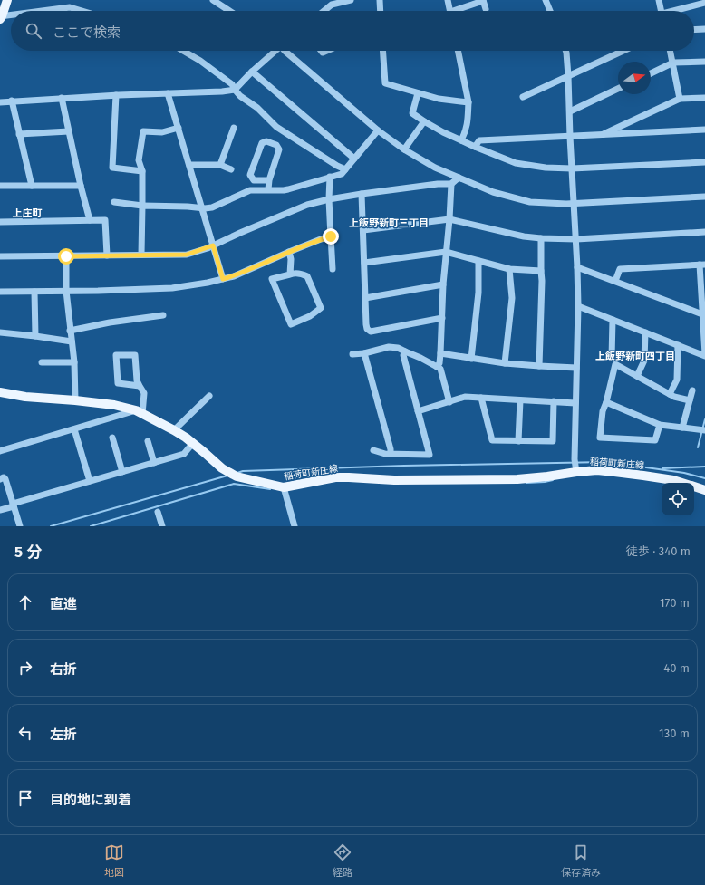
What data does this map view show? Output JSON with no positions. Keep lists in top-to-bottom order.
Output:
{
  "streets": {
    "main road": ["稲荷町新庄線"]
  },
  "districts": ["上庄町", "上飯野新町三丁目", "上飯野新町四丁目"],
  "north": "right",
  "page": {
    "search": "ここで検索",
    "heading": ["5 分", "徒歩 · 340 m"],
    "list": [
      ["直進", "170 m"],
      ["右折", "40 m"],
      ["左折", "130 m"],
      "目的地に到着"
    ],
    "nav": ["地図", "経路", "保存済み"]
  }
}
